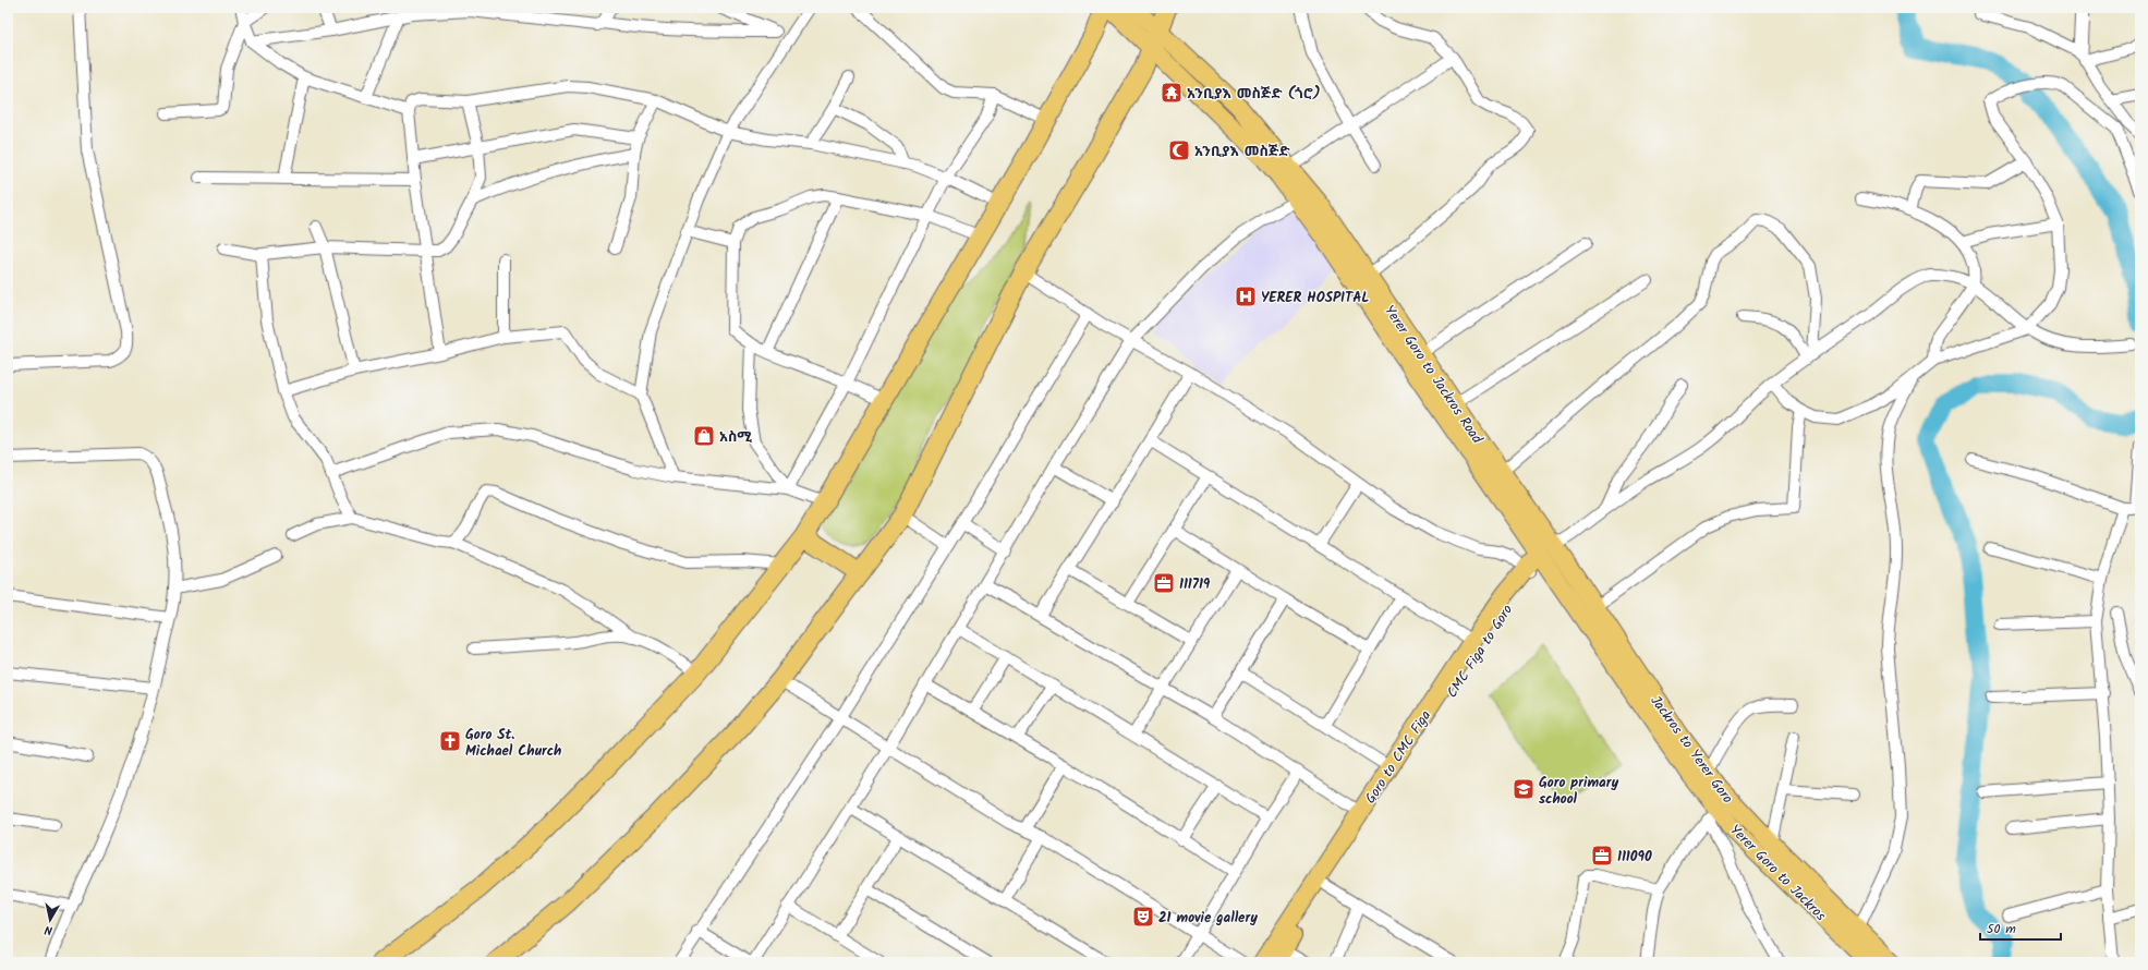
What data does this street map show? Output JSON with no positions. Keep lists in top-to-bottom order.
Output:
{
  "streets": {
    "main road": [
      "Yerer Goro to Jackros Road",
      "CMC Figa to Goro",
      "Jackros to Yerer Goro",
      "Goro to CMC Figa",
      "Yerer Goro to Jackros"
    ]
  },
  "crossings": [
    ["Yerer Goro to Jackros Road", "CMC Figa to Goro"],
    ["Yerer Goro to Jackros Road", "Jackros to Yerer Goro"],
    ["Yerer Goro to Jackros Road", "Yerer Goro to Jackros"],
    ["CMC Figa to Goro", "Jackros to Yerer Goro"],
    ["CMC Figa to Goro", "Goro to CMC Figa"],
    ["CMC Figa to Goro", "Yerer Goro to Jackros"],
    ["Jackros to Yerer Goro", "Yerer Goro to Jackros"]
  ],
  "places": {
    "temple": ["አንቢያእ መስጅድ (ጎሮ)"],
    "mosque": ["አንቢያእ መስጅድ"],
    "hospital": ["YERER HOSPITAL"],
    "shop": ["አስሚ"],
    "office": ["111719", "111090"],
    "church": ["Goro St. Michael Church"],
    "school or university": ["Goro primary school"],
    "theatre": ["21 movie gallery"]
  },
  "scale_bar": "50 m",
  "north": "bottom"
}
